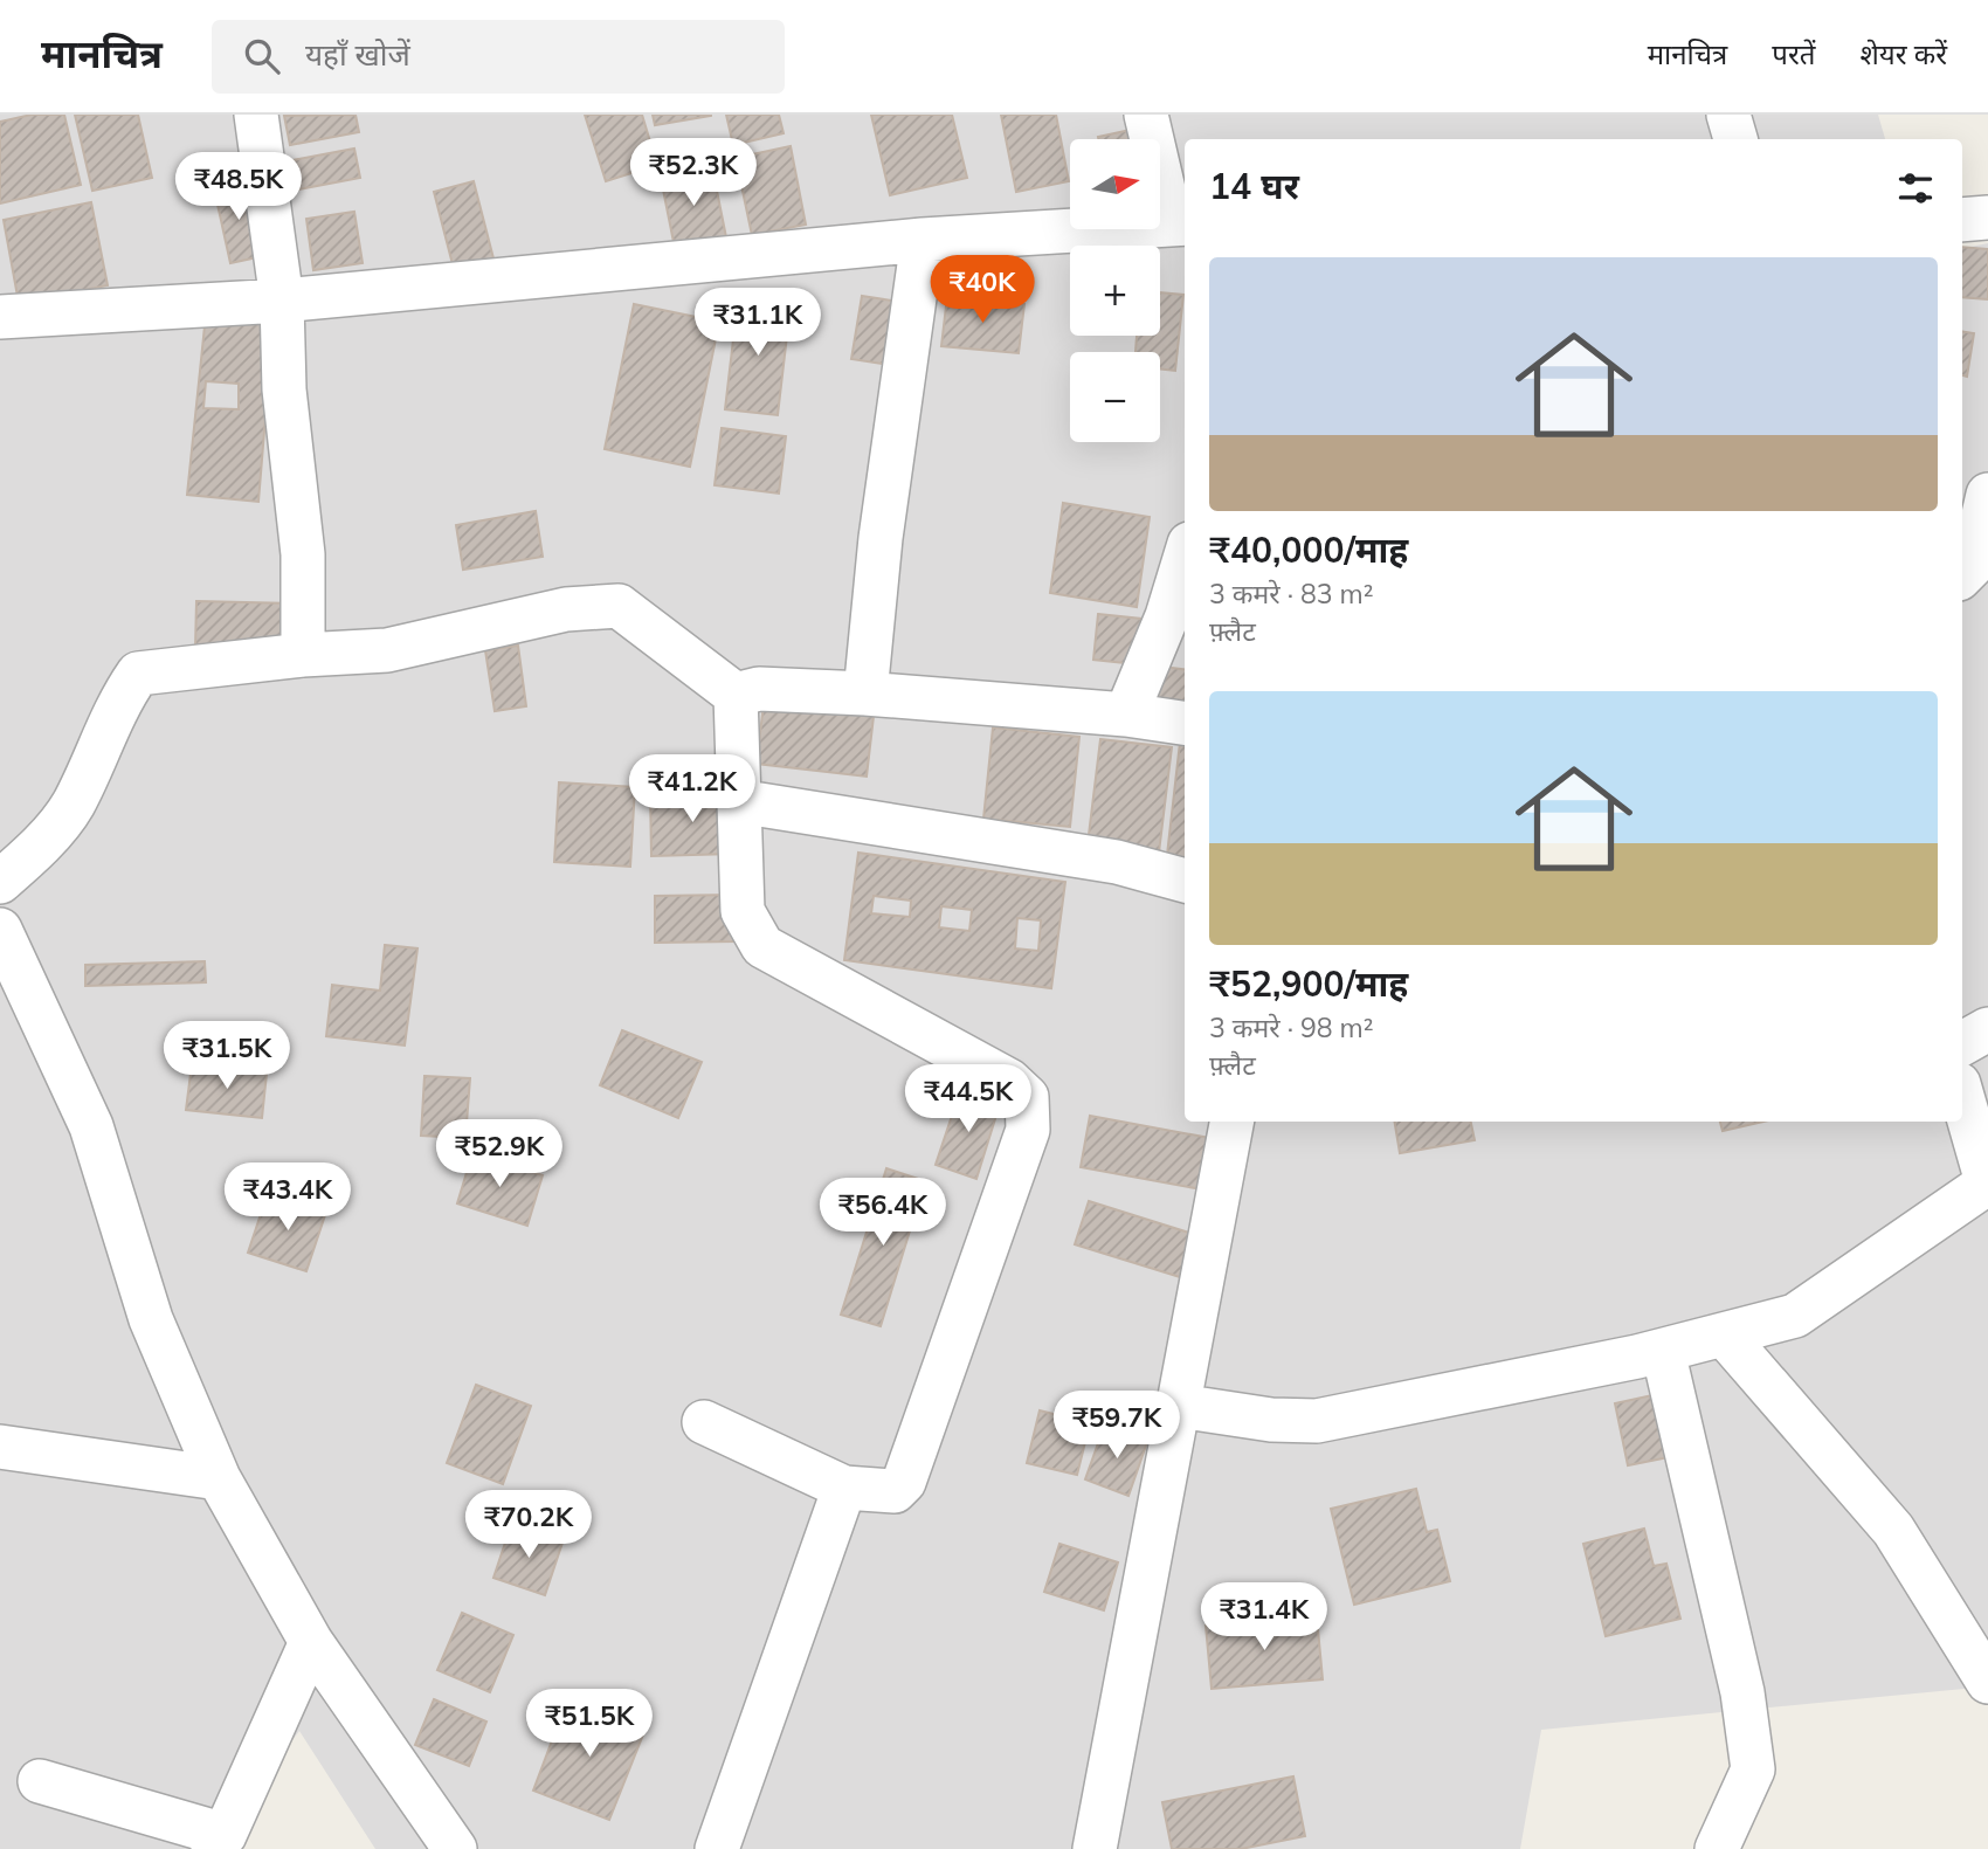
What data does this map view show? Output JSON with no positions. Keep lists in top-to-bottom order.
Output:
{
  "north": "right",
  "page": {
    "header": "मानचित्र",
    "search": "यहाँ खोजें",
    "nav": ["मानचित्र", "परतें", "शेयर करें"],
    "price": [
      "₹52.3K",
      "₹48.5K",
      "₹40K",
      "₹31.1K",
      "₹41.2K",
      "₹31.5K",
      "₹44.5K",
      "₹52.9K",
      "₹43.4K",
      "₹56.4K",
      "₹59.7K",
      "₹70.2K",
      "₹31.4K",
      "₹51.5K"
    ],
    "map_buttons": ["+", "−"],
    "heading": "14 घर",
    "list": [
      {
        "name": "₹40,000/माह",
        "note": "3 कमरे · 83 m² · फ़्लैट"
      },
      {
        "name": "₹52,900/माह",
        "note": "3 कमरे · 98 m² · फ़्लैट"
      }
    ]
  }
}
